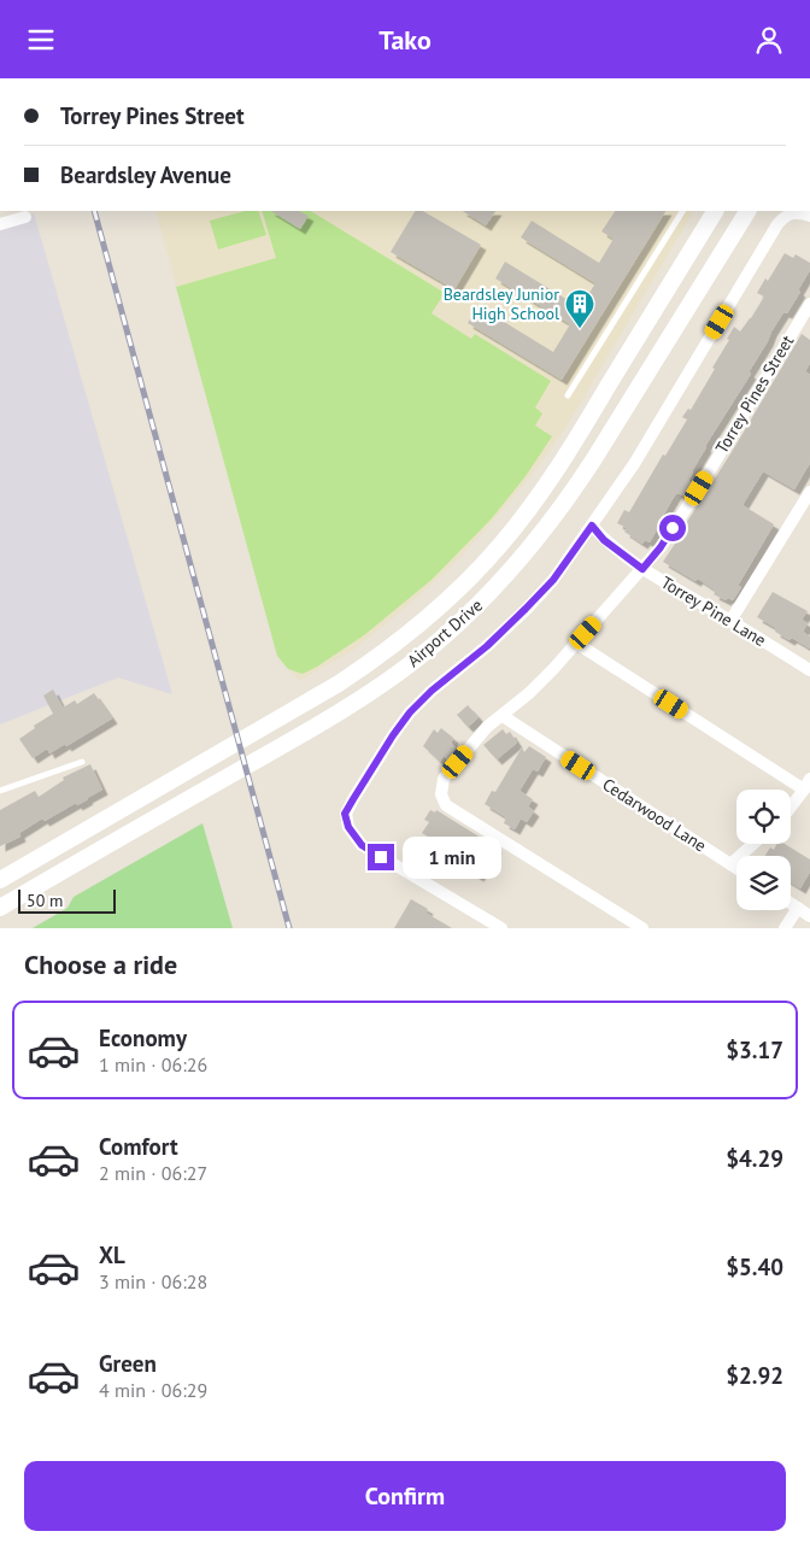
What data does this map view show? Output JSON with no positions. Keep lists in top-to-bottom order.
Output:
{
  "streets": {
    "main road": ["Airport Drive"],
    "street": ["Torrey Pines Street", "Torrey Pine Lane", "Cedarwood Lane"]
  },
  "crossings": [
    ["Torrey Pines Street", "Torrey Pine Lane"],
    ["Torrey Pines Street", "Cedarwood Lane"]
  ],
  "places": {
    "building": ["Beardsley Junior High School"]
  },
  "scale_bar": "50 m",
  "page": {
    "header": "Tako",
    "banner": ["Torrey Pines Street", "Beardsley Avenue"],
    "bubble": "1 min",
    "scale": "50 m",
    "heading": "Choose a ride",
    "list": [
      {
        "name": "Economy",
        "note": "1 min · 06:26",
        "value": "$3.17"
      },
      {
        "name": "Comfort",
        "note": "2 min · 06:27",
        "value": "$4.29"
      },
      {
        "name": "XL",
        "note": "3 min · 06:28",
        "value": "$5.40"
      },
      {
        "name": "Green",
        "note": "4 min · 06:29",
        "value": "$2.92"
      }
    ],
    "buttons": "Confirm"
  }
}
